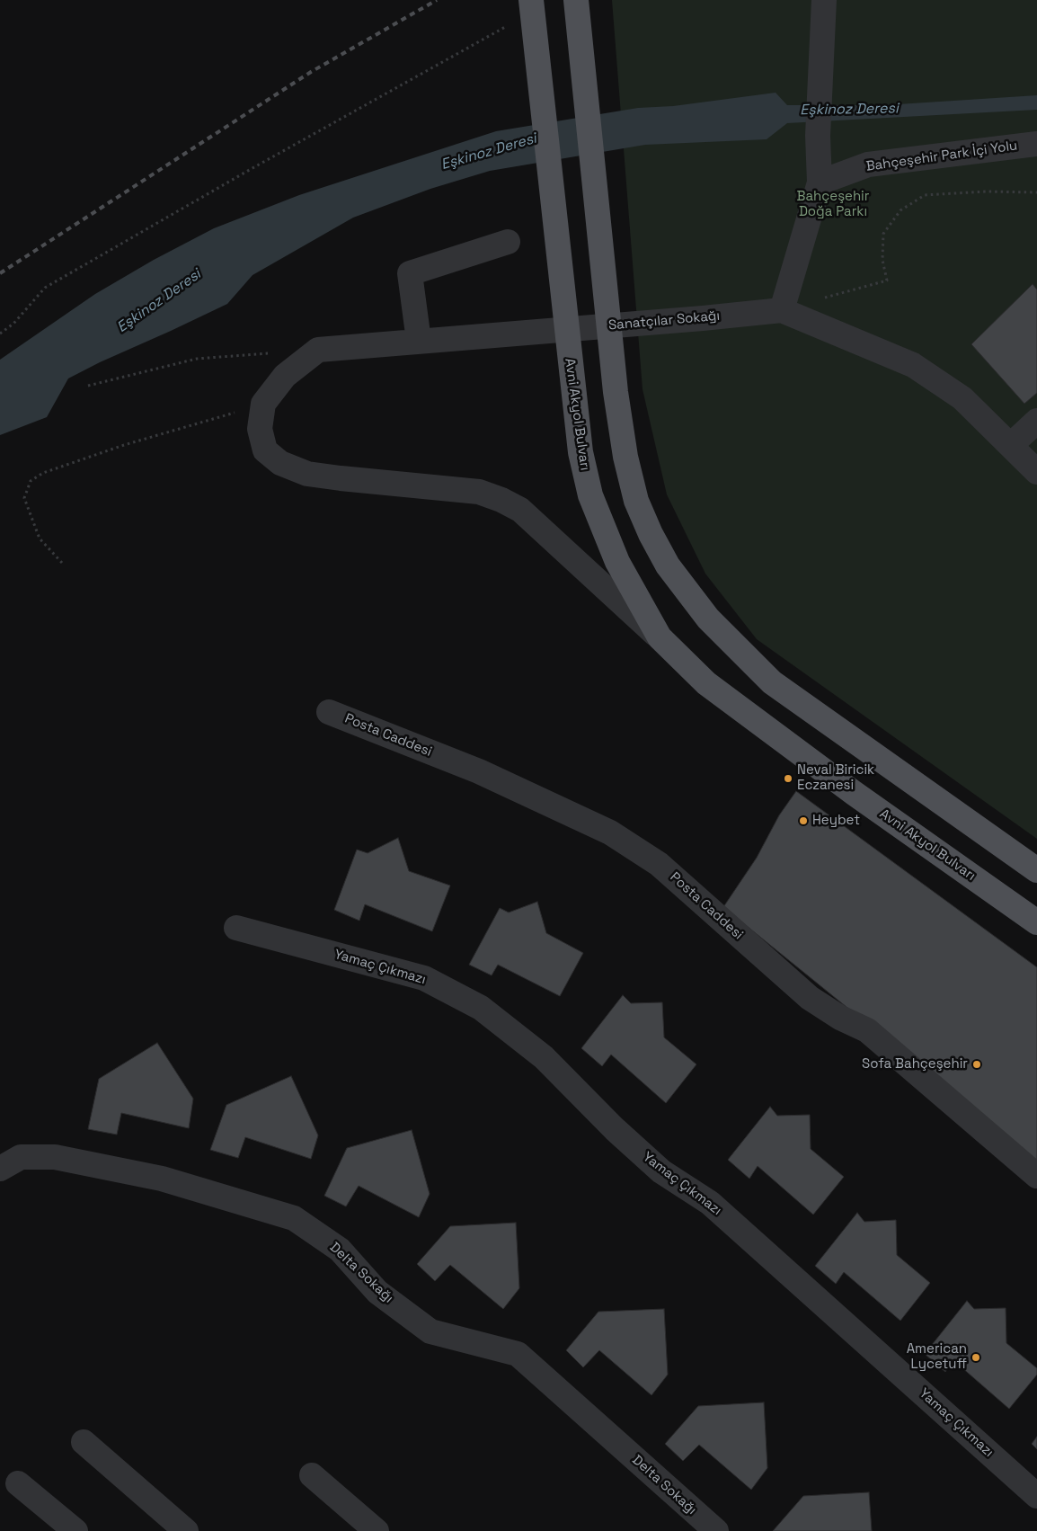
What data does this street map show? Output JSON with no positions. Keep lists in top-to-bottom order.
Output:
{
  "streets": {
    "main road": ["Avni Akyol Bulvarı"],
    "street": [
      "Bahçeşehir Park İçi Yolu",
      "Sanatçılar Sokağı",
      "Posta Caddesi",
      "Yamaç Çıkmazı",
      "Delta Sokağı"
    ]
  },
  "water": ["Eşkinoz Deresi"],
  "parks": ["Bahçeşehir Doğa Parkı"],
  "places": [
    "Neval Biricik Eczanesi",
    "Heybet",
    "Sofa Bahçeşehir",
    "American Lycetuff"
  ]
}
